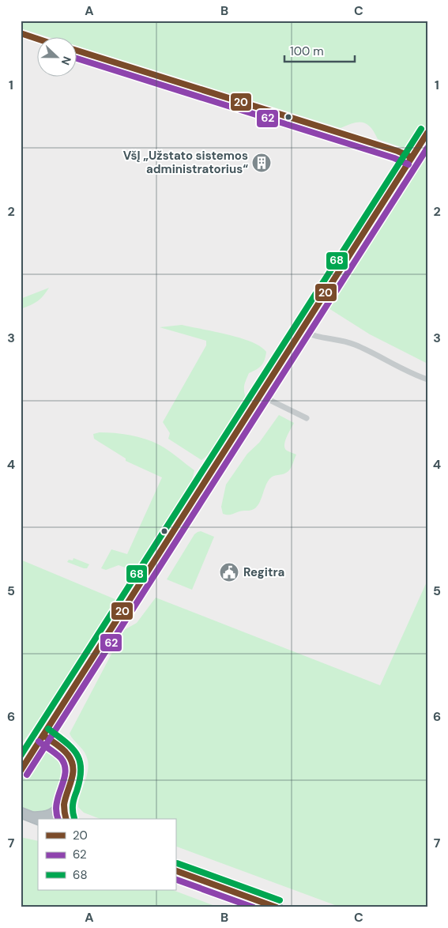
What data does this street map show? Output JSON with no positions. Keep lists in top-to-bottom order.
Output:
{
  "places": {
    "building": ["VšĮ „Užstato sistemos administratorius“"],
    "public building": ["Regitra"]
  },
  "lines": ["transit line 20", "transit line 62", "transit line 68"],
  "legend": ["20", "62", "68"],
  "scale_bar": "100 m",
  "north": "right",
  "grid": {
    "columns": ["A", "B", "C"],
    "rows": [
      "1",
      "2",
      "3",
      "4",
      "5",
      "6",
      "7"
    ]
  }
}
